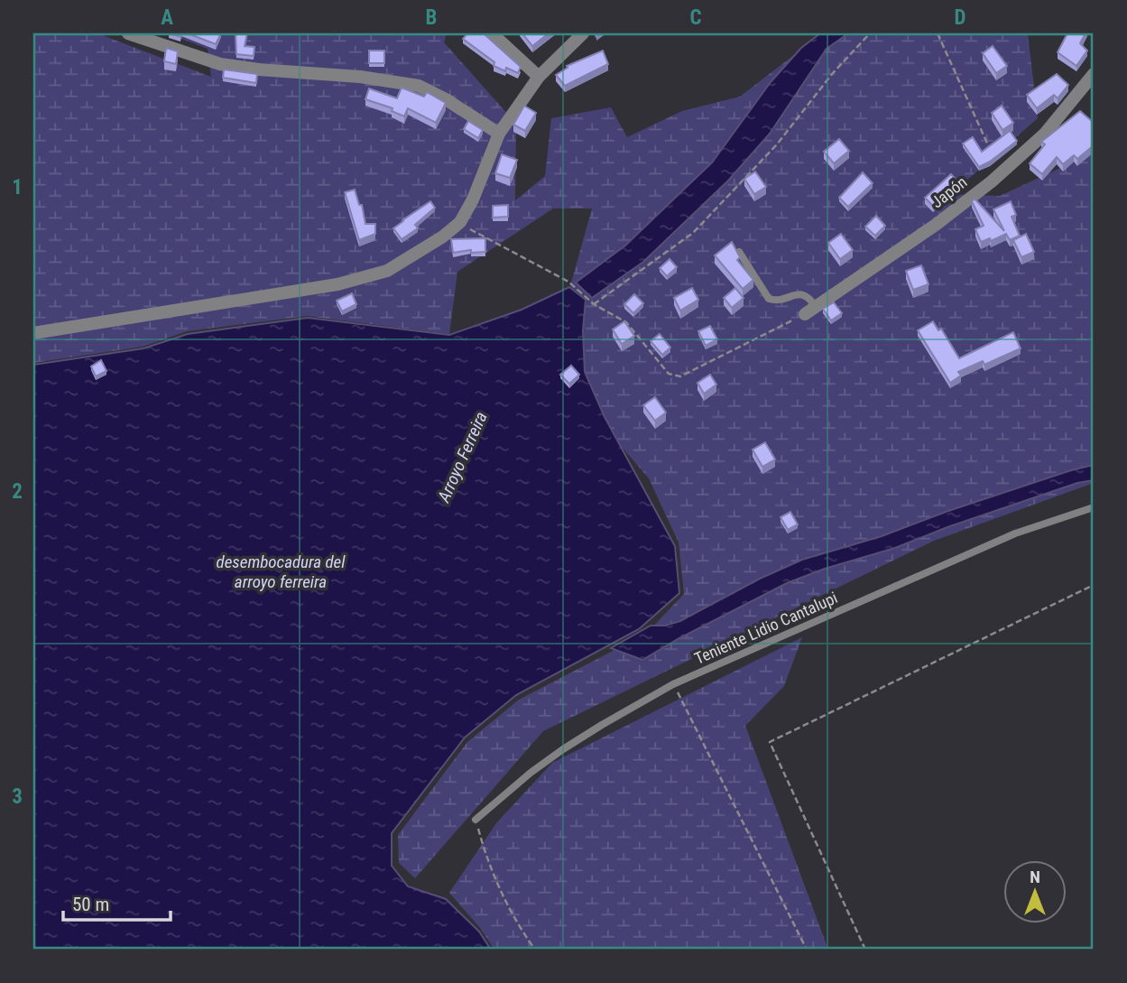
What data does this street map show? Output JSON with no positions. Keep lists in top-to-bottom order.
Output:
{
  "streets": {
    "street": ["Japón"],
    "lane": ["Teniente Lidio Cantalupi"]
  },
  "water": ["Arroyo Ferreira", "desembocadura del arroyo ferreira"],
  "scale_bar": "50 m",
  "north": "top",
  "grid": {
    "columns": [
      "A",
      "B",
      "C",
      "D"
    ],
    "rows": ["1", "2", "3"]
  }
}
